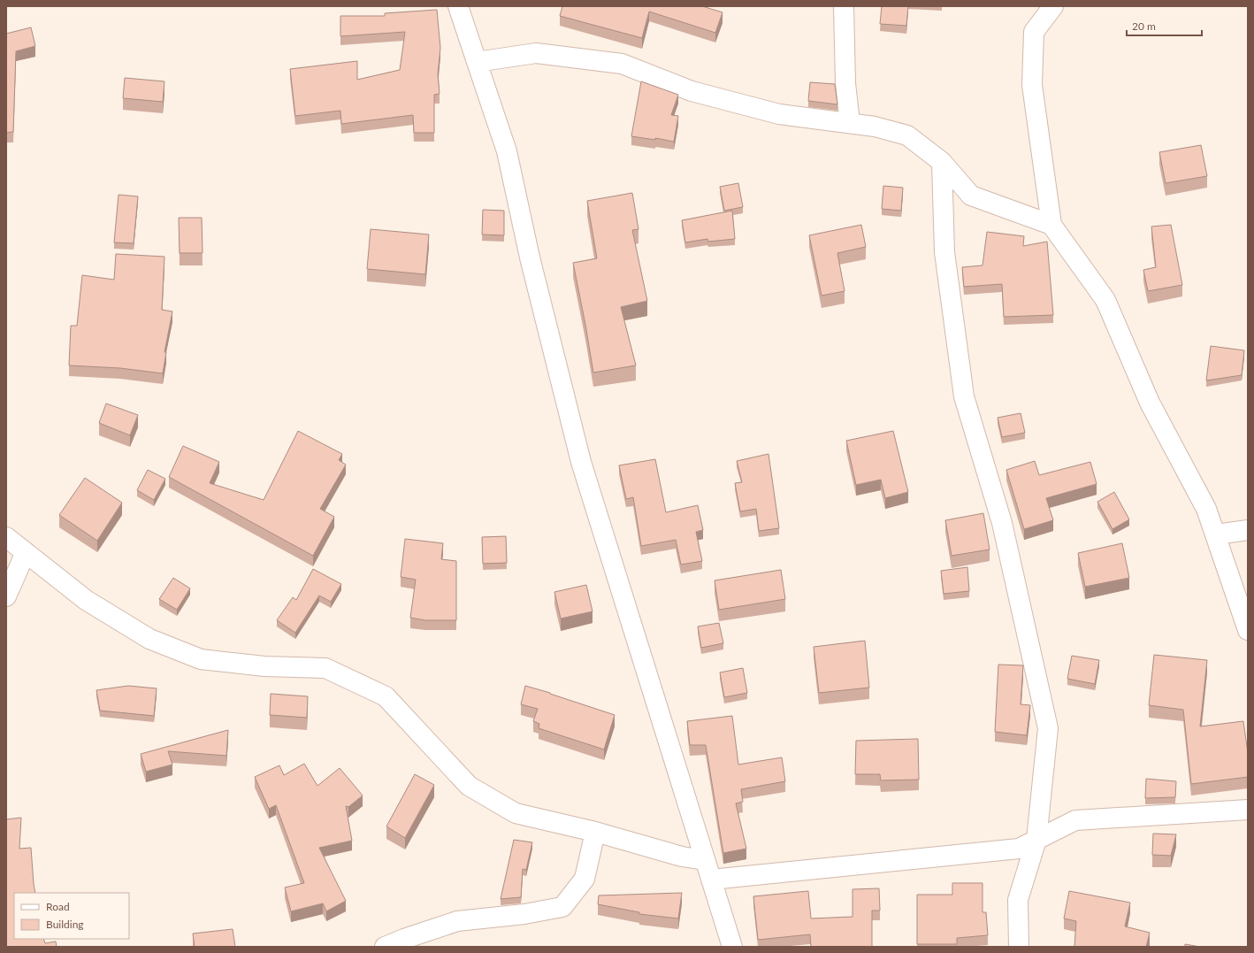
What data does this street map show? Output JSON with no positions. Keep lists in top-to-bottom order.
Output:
{
  "legend": ["Road", "Building"],
  "scale_bar": "20 m"
}
